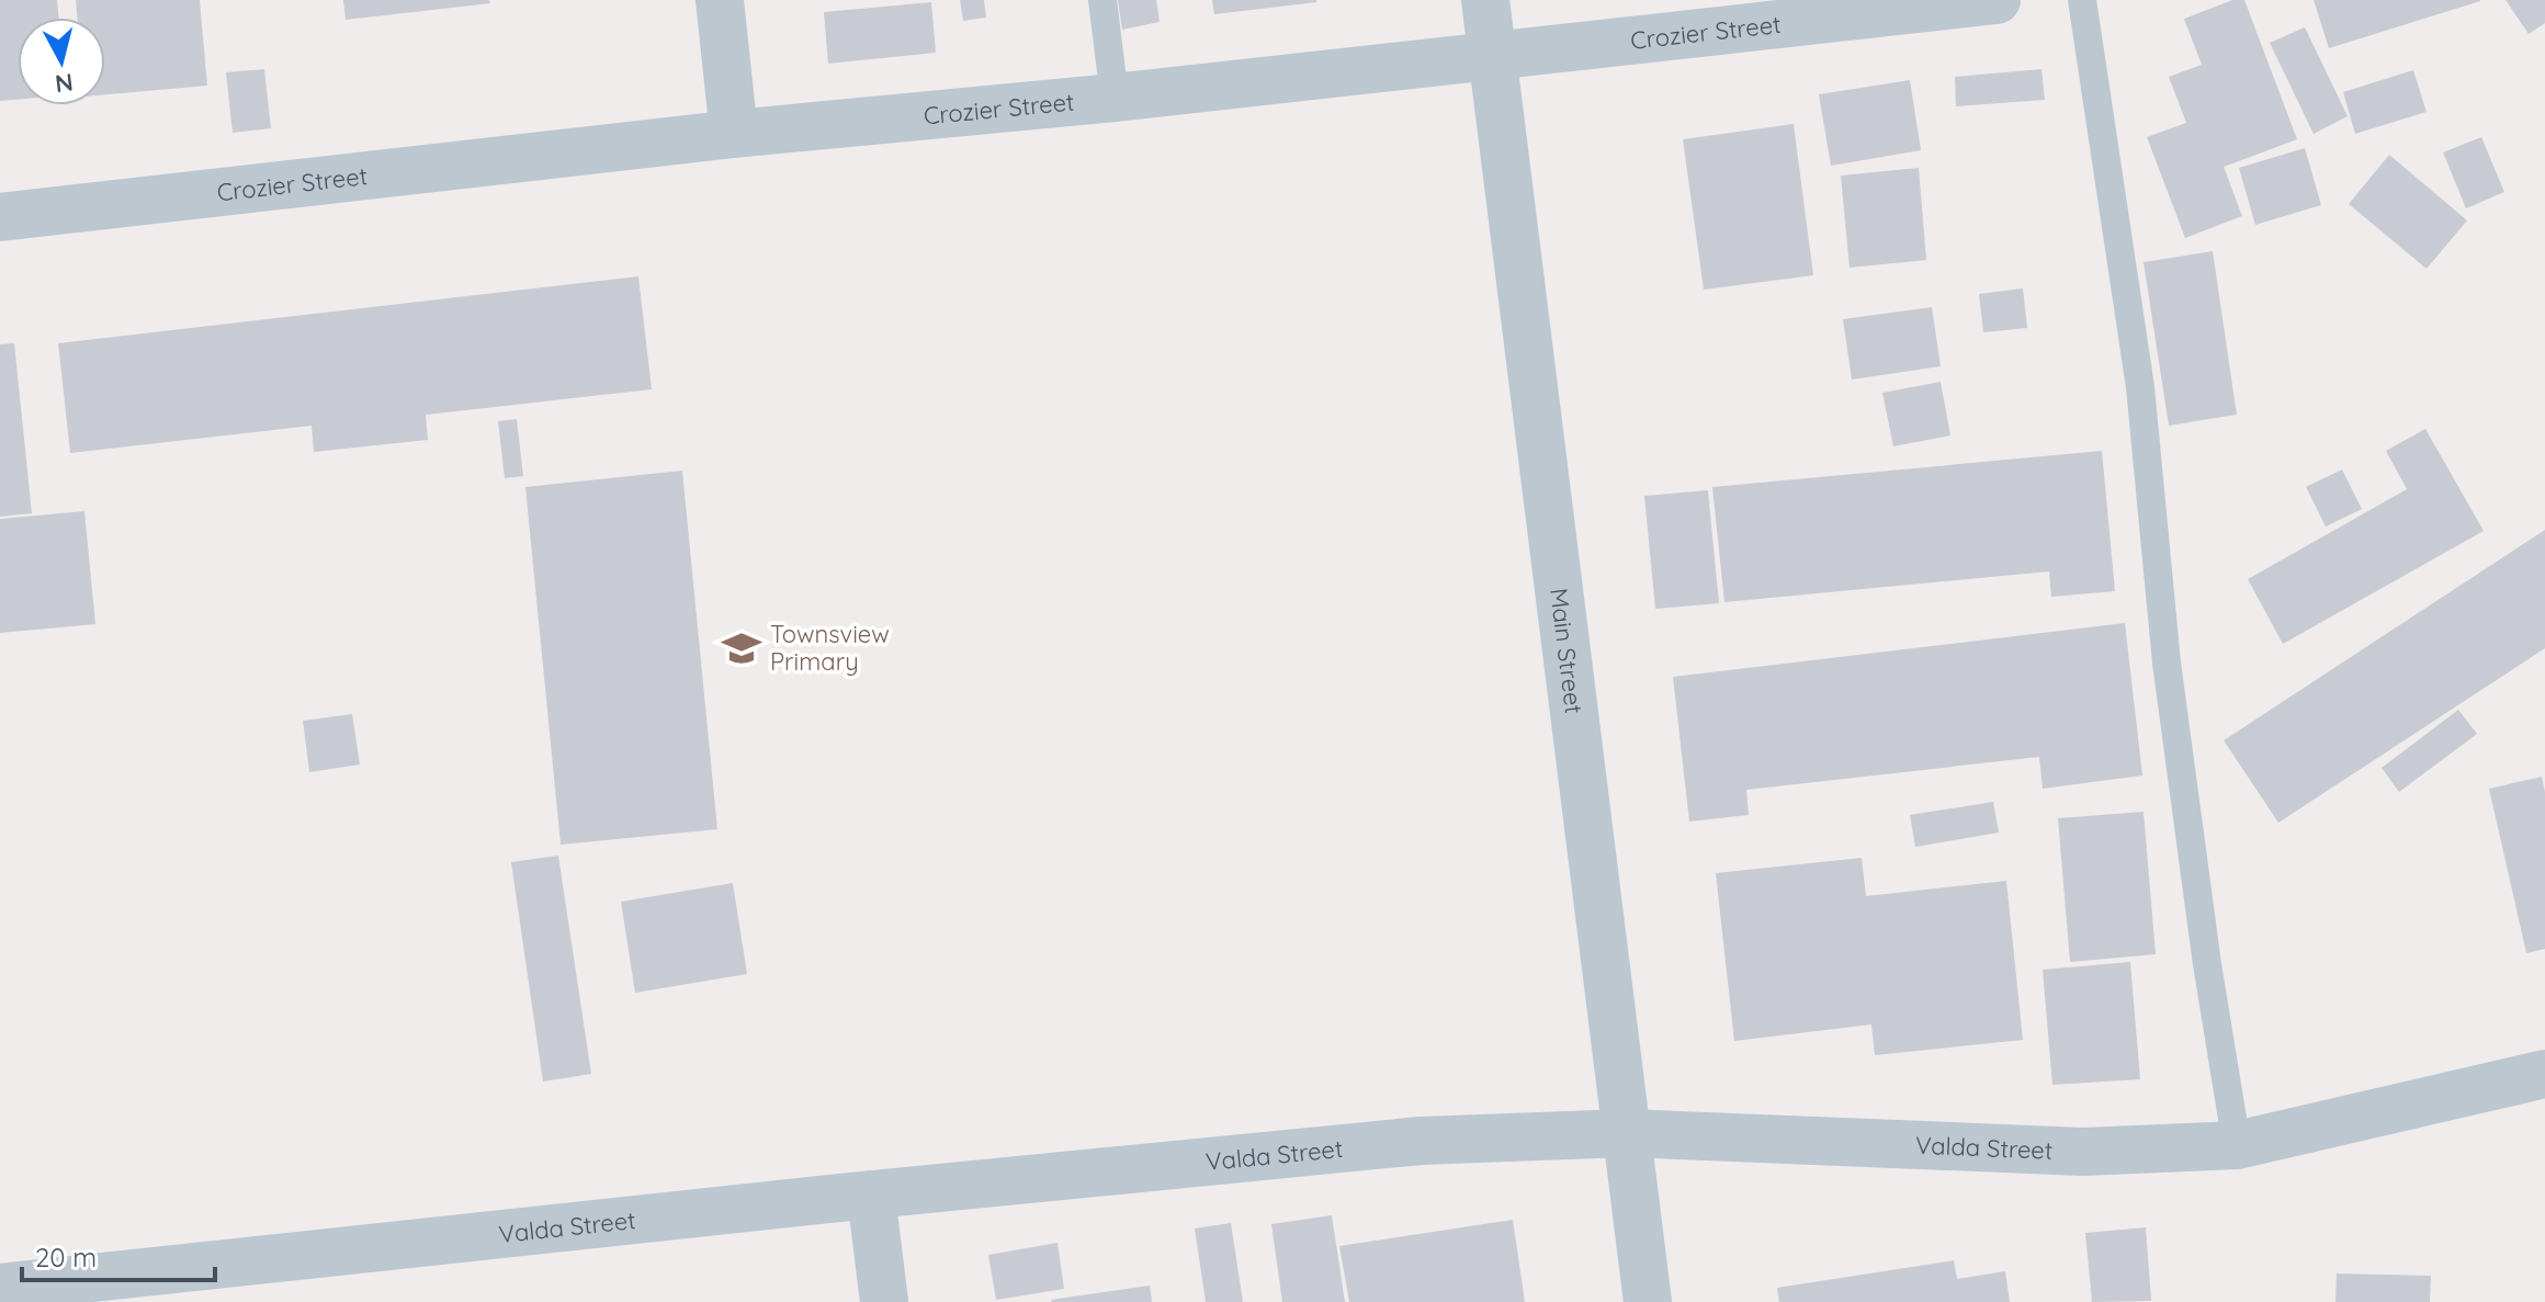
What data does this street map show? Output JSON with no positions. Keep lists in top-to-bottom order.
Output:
{
  "streets": {
    "street": ["Crozier Street", "Main Street", "Valda Street"]
  },
  "crossings": [
    ["Crozier Street", "Main Street"],
    ["Main Street", "Valda Street"]
  ],
  "places": {
    "school or university": ["Townsview Primary"]
  },
  "scale_bar": "20 m",
  "north": "bottom"
}
